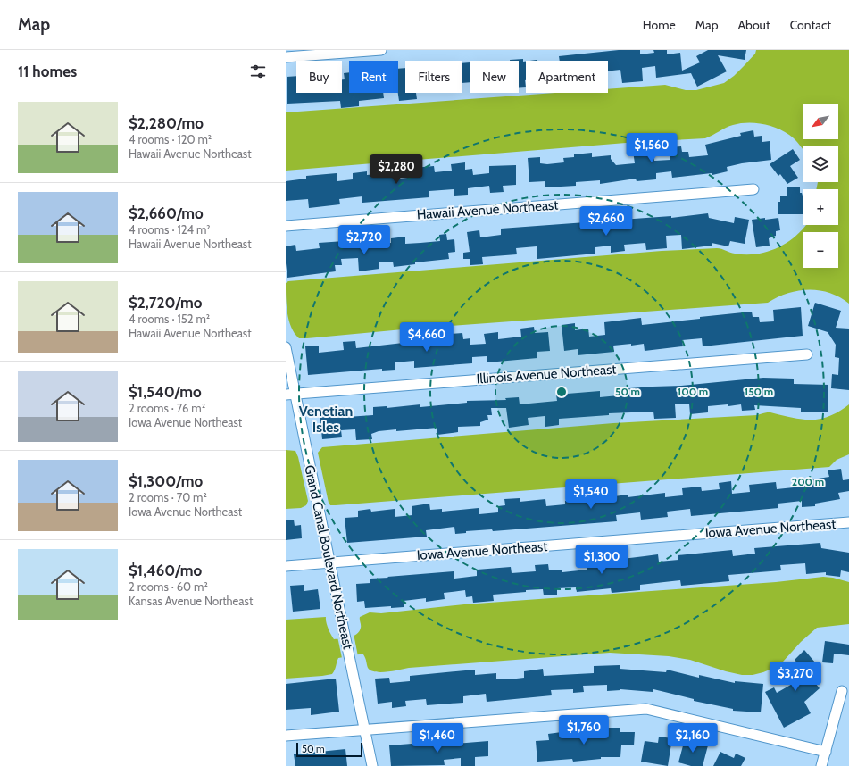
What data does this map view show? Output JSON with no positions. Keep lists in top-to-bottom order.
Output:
{
  "streets": {
    "street": [
      "Hawaii Avenue Northeast",
      "Illinois Avenue Northeast",
      "Iowa Avenue Northeast",
      "Grand Canal Boulevard Northeast"
    ]
  },
  "crossings": [
    ["Illinois Avenue Northeast", "Grand Canal Boulevard Northeast"],
    ["Iowa Avenue Northeast", "Grand Canal Boulevard Northeast"]
  ],
  "districts": ["Venetian Isles"],
  "scale_bar": "50 m",
  "north": "bottom left",
  "page": {
    "header": "Map",
    "nav": [
      "Home",
      "Map",
      "About",
      "Contact"
    ],
    "heading": "11 homes",
    "chip": [
      "Buy",
      "Rent",
      "Filters",
      "New",
      "Apartment"
    ],
    "list": [
      {
        "name": "$2,280/mo",
        "note": "4 rooms · 120 m² · Hawaii Avenue Northeast"
      },
      {
        "name": "$2,660/mo",
        "note": "4 rooms · 124 m² · Hawaii Avenue Northeast"
      },
      {
        "name": "$2,720/mo",
        "note": "4 rooms · 152 m² · Hawaii Avenue Northeast"
      },
      {
        "name": "$1,540/mo",
        "note": "2 rooms · 76 m² · Iowa Avenue Northeast"
      },
      {
        "name": "$1,300/mo",
        "note": "2 rooms · 70 m² · Iowa Avenue Northeast"
      },
      {
        "name": "$1,460/mo",
        "note": "2 rooms · 60 m² · Kansas Avenue Northeast"
      }
    ],
    "map_buttons": ["+", "−"],
    "price": [
      "$1,560",
      "$2,280",
      "$2,660",
      "$2,720",
      "$4,660",
      "$1,540",
      "$1,300",
      "$3,270",
      "$1,760",
      "$1,460",
      "$2,160"
    ],
    "scale": "50 m"
  },
  "rings": [
    "50 m",
    "100 m",
    "150 m",
    "200 m"
  ]
}
